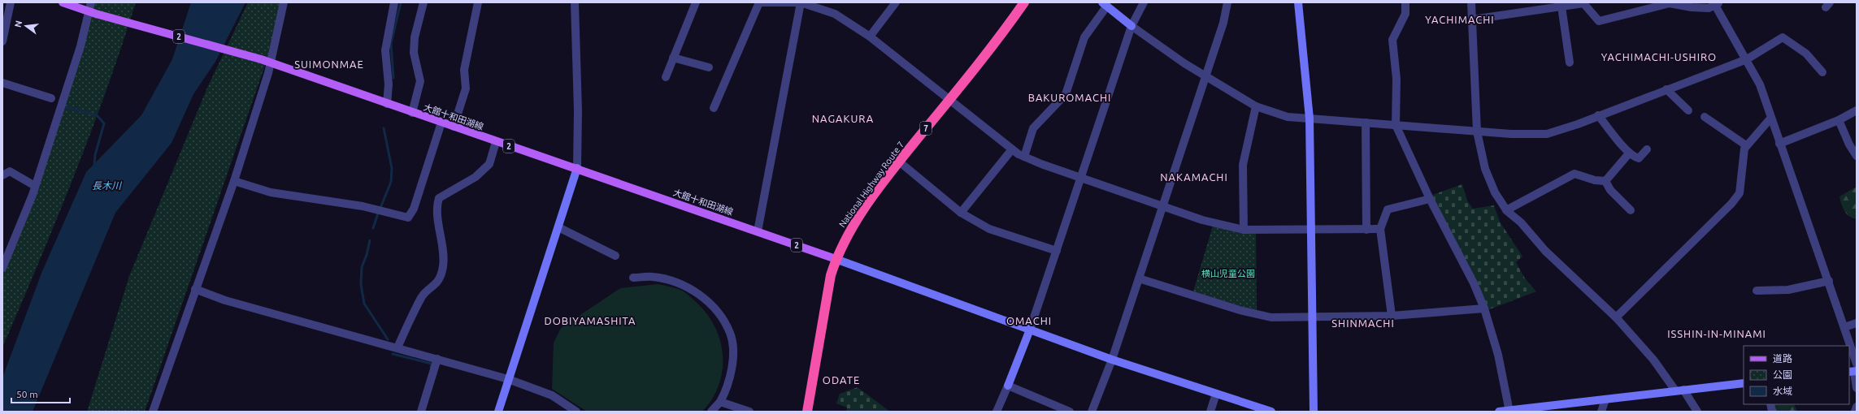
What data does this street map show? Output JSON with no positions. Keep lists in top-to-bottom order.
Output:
{
  "streets": {
    "highway": ["7", "National Highway Route 7"],
    "main road": ["2", "大館十和田湖線"]
  },
  "crossings": [
    ["大館十和田湖線", "National Highway Route 7"]
  ],
  "districts": [
    "YACHIMACHI",
    "YACHIMACHI-USHIRO",
    "SUIMONMAE",
    "BAKUROMACHI",
    "NAGAKURA",
    "NAKAMACHI",
    "DOBIYAMASHITA",
    "OMACHI",
    "SHINMACHI",
    "ISSHIN-IN-MINAMI",
    "ODATE"
  ],
  "water": ["長木川"],
  "parks": ["横山児童公園"],
  "legend": ["道路", "公園", "水域"],
  "scale_bar": "50 m",
  "north": "left"
}
